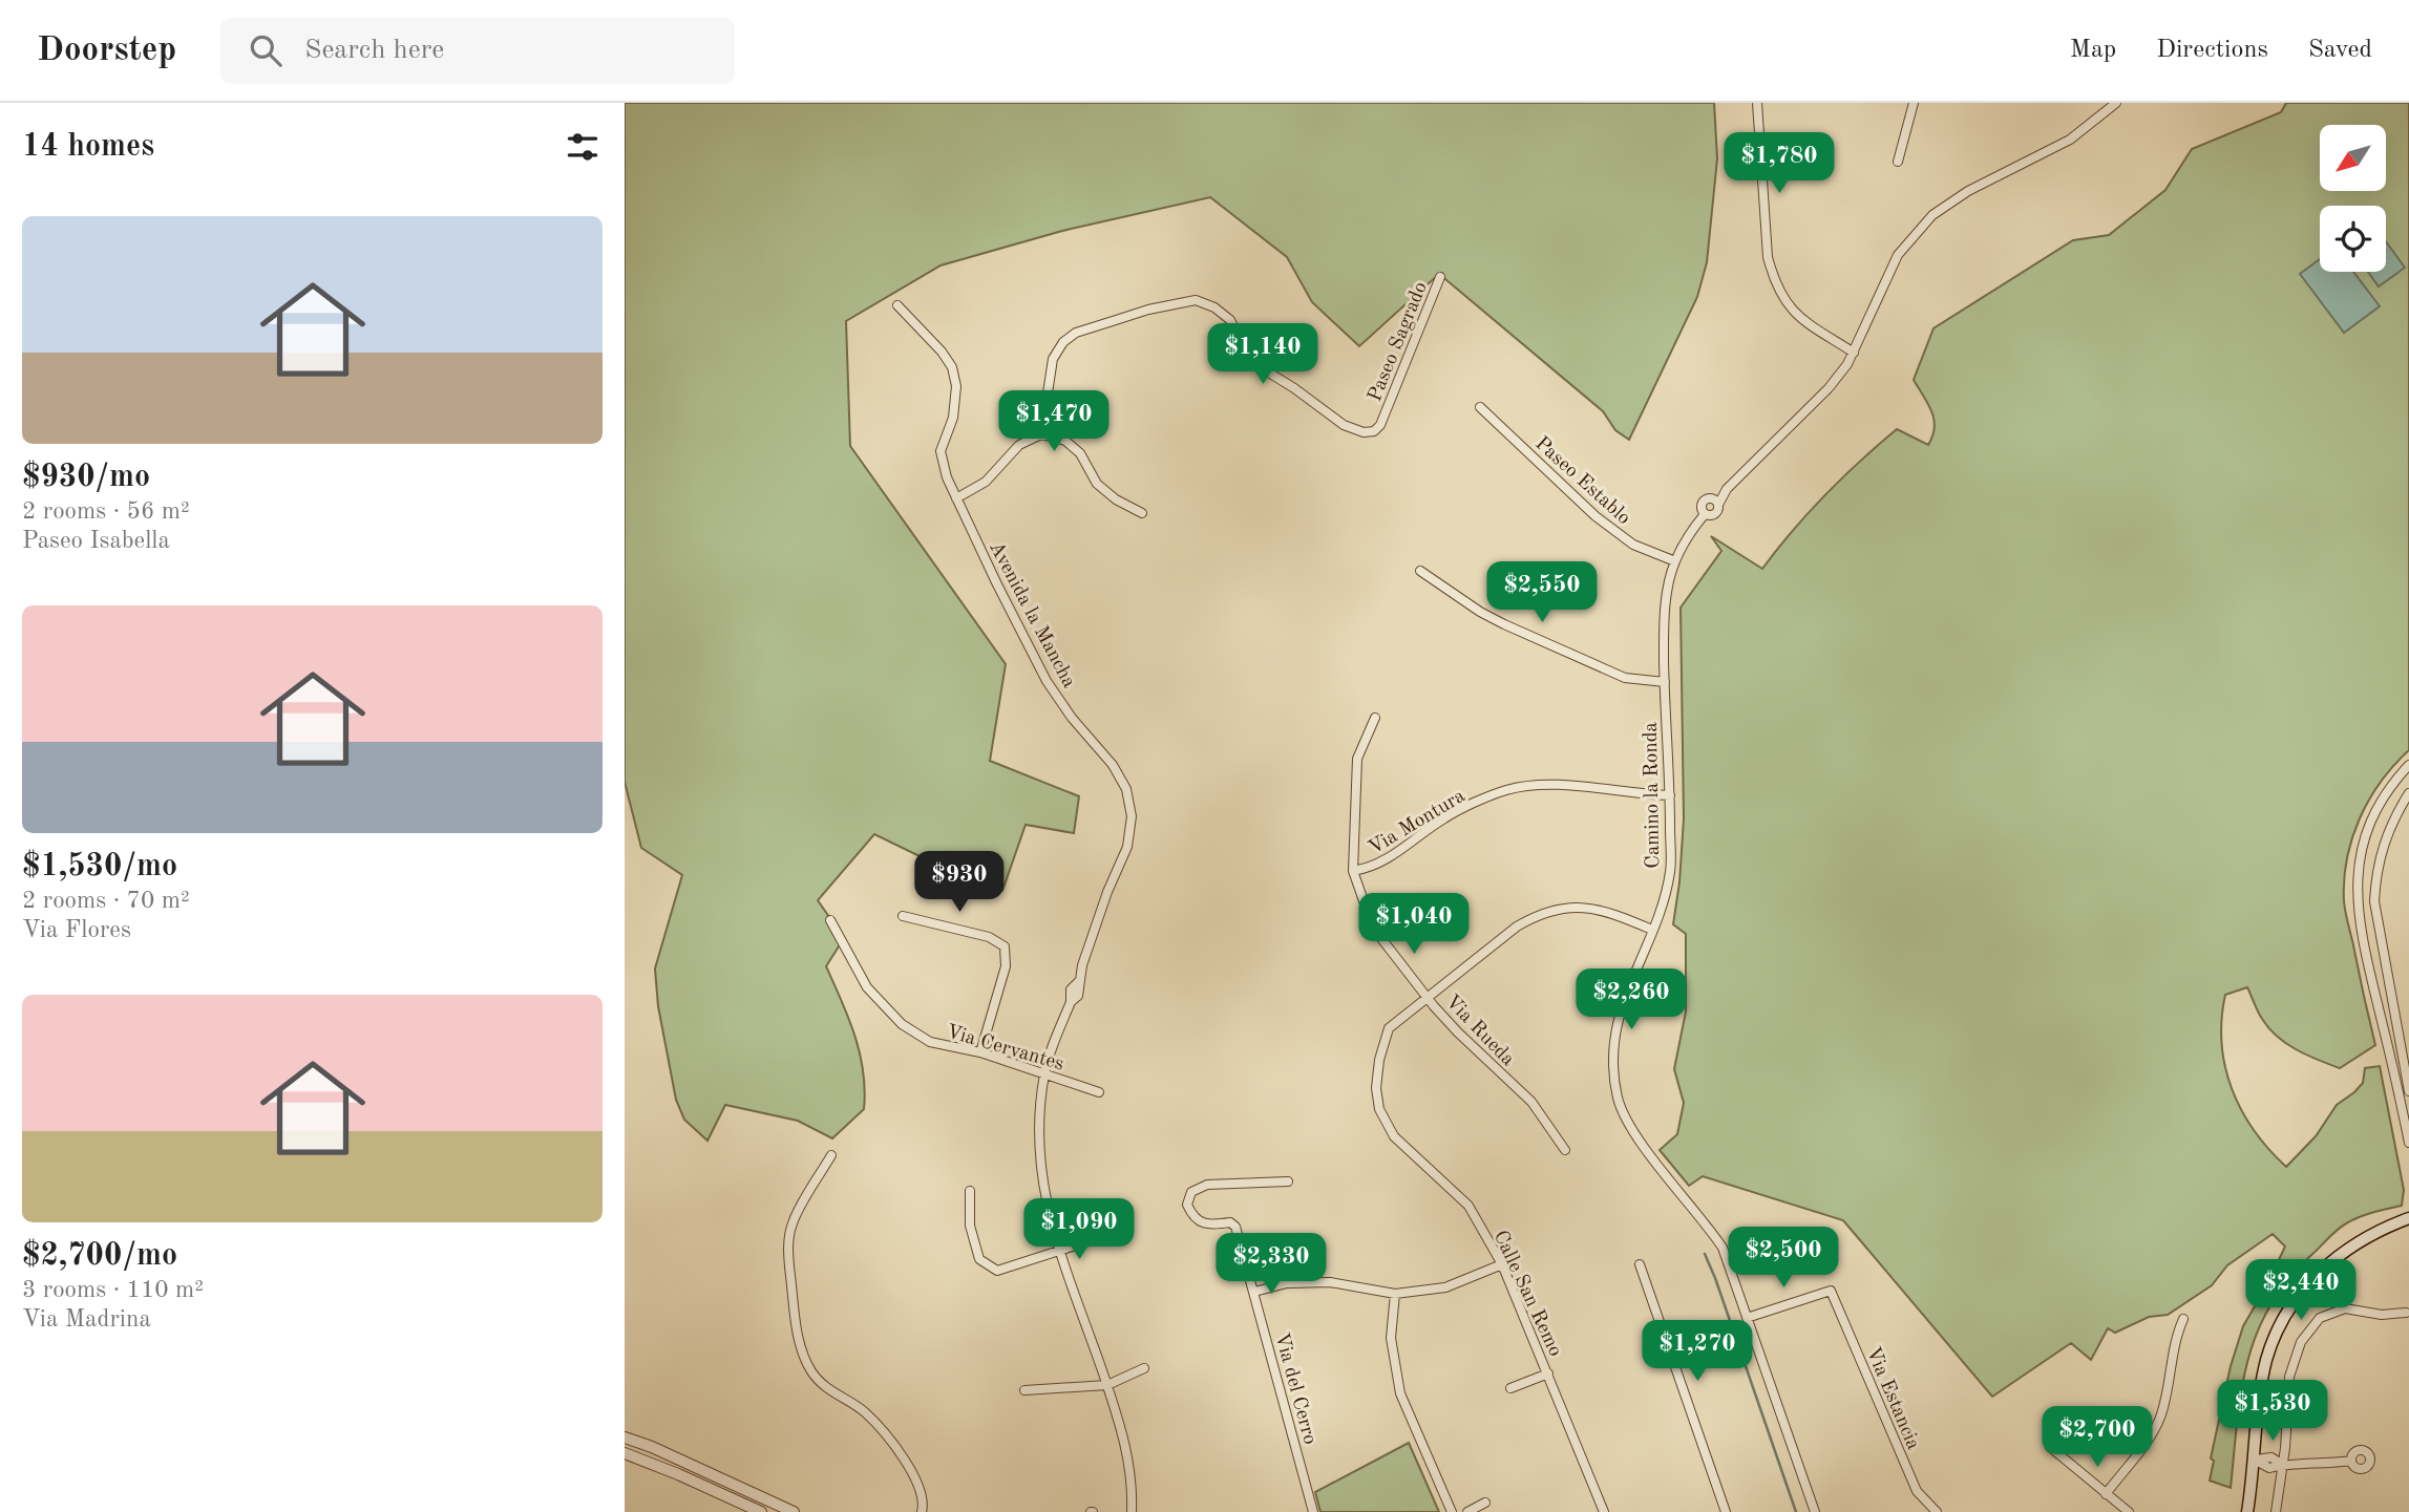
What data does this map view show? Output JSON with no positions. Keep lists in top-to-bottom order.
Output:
{
  "streets": {
    "street": [
      "Paseo Sagrado",
      "Paseo Establo",
      "Avenida la Mancha",
      "Camino la Ronda",
      "Via Montura",
      "Via Rueda",
      "Via Cervantes",
      "Calle San Remo",
      "Via del Cerro",
      "Via Estancia"
    ]
  },
  "crossings": [
    ["Paseo Establo", "Camino la Ronda"],
    ["Avenida la Mancha", "Via Cervantes"],
    ["Camino la Ronda", "Via Montura"],
    ["Camino la Ronda", "Calle San Remo"],
    ["Camino la Ronda", "Via Estancia"],
    ["Via Montura", "Via Rueda"],
    ["Via Rueda", "Calle San Remo"]
  ],
  "north": "bottom left",
  "page": {
    "header": "Doorstep",
    "search": "Search here",
    "nav": ["Map", "Directions", "Saved"],
    "heading": "14 homes",
    "price": [
      "$1,780",
      "$1,140",
      "$1,470",
      "$2,550",
      "$930",
      "$1,040",
      "$2,260",
      "$1,090",
      "$2,500",
      "$2,330",
      "$2,440",
      "$1,270",
      "$1,530",
      "$2,700"
    ],
    "list": [
      {
        "name": "$930/mo",
        "note": "2 rooms · 56 m² · Paseo Isabella"
      },
      {
        "name": "$1,530/mo",
        "note": "2 rooms · 70 m² · Via Flores"
      },
      {
        "name": "$2,700/mo",
        "note": "3 rooms · 110 m² · Via Madrina"
      }
    ]
  }
}
